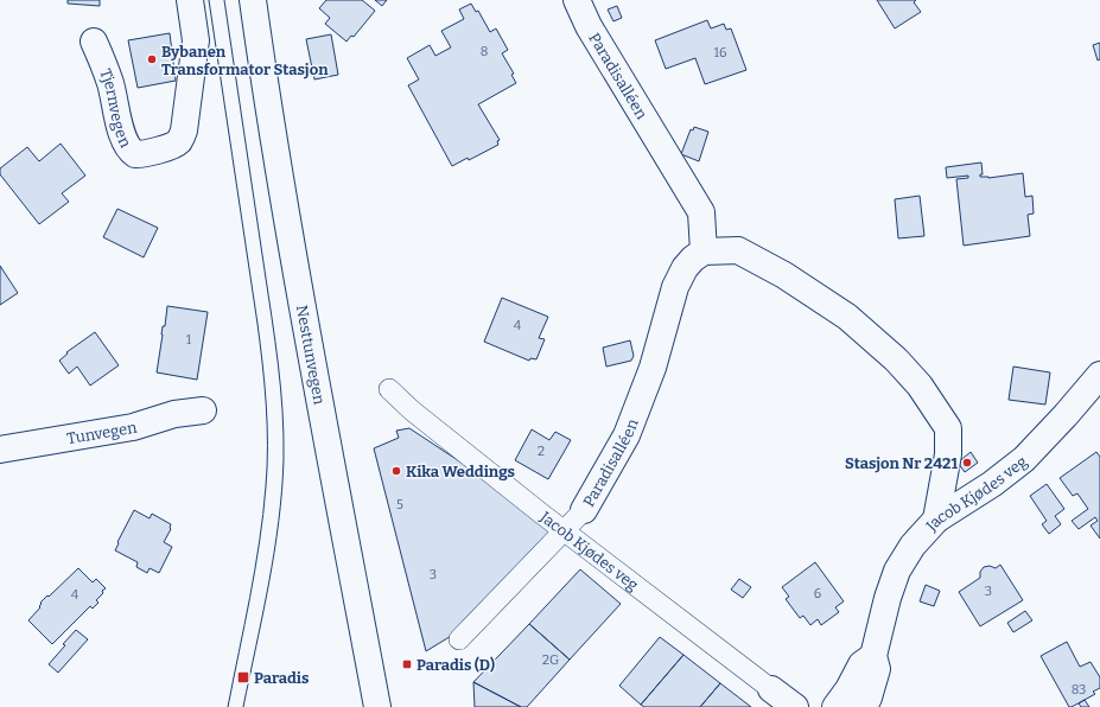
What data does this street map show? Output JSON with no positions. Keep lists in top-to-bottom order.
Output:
{
  "streets": {
    "street": [
      "Paradisalléen",
      "Tjernvegen",
      "Nesttunvegen",
      "Tunvegen",
      "Jacob Kjødes veg"
    ]
  },
  "crossings": [
    ["Paradisalléen", "Jacob Kjødes veg"]
  ],
  "places": {
    "other": ["Bybanen Transformator Stasjon", "Stasjon Nr 2421", "Kika Weddings"],
    "transit": ["Paradis (D)", "Paradis"]
  },
  "house_numbers": [
    "8",
    "16",
    "4",
    "1",
    "2",
    "5",
    "3",
    "3",
    "6",
    "4",
    "2G",
    "83"
  ]
}
